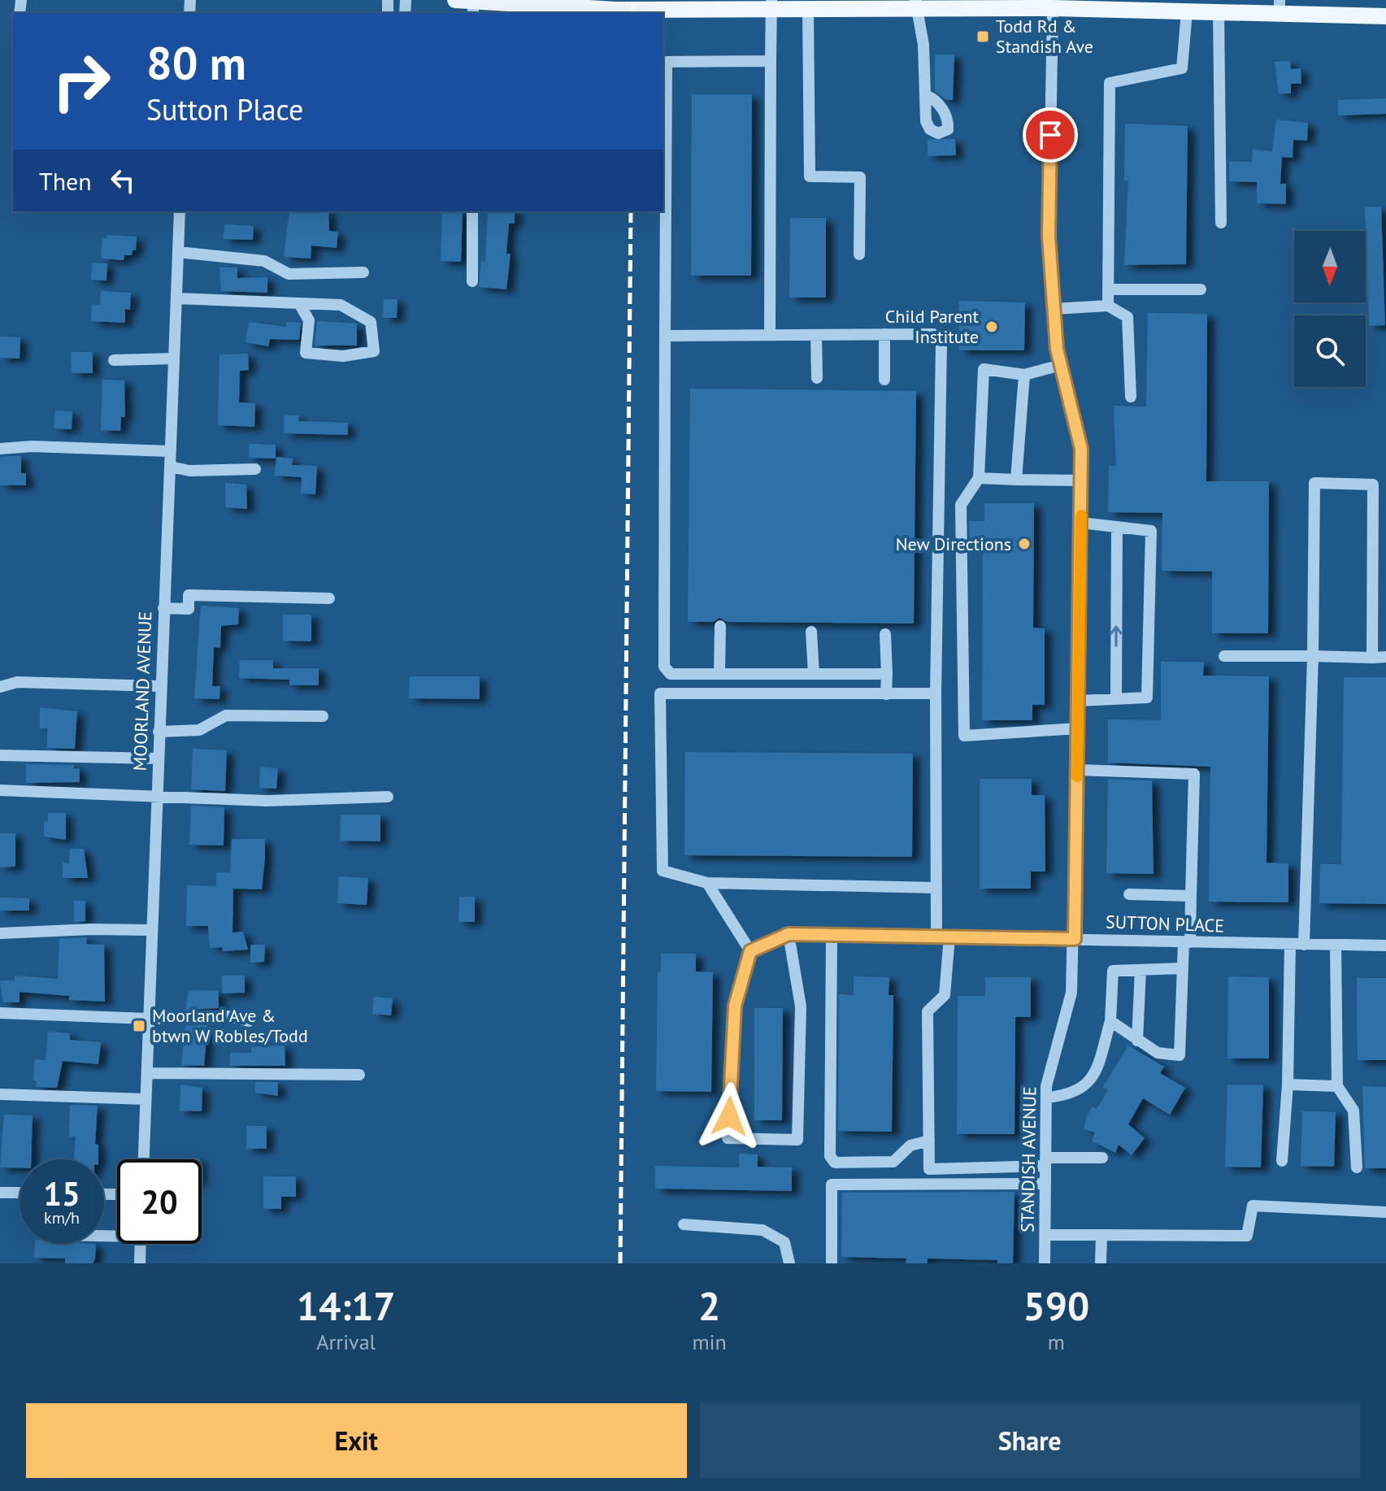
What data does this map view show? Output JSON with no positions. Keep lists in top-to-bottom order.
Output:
{
  "streets": {
    "street": ["MOORLAND AVENUE", "SUTTON PLACE", "STANDISH AVENUE"]
  },
  "crossings": [
    ["SUTTON PLACE", "STANDISH AVENUE"]
  ],
  "places": {
    "transit": ["Todd Rd & Standish Ave", "Moorland Ave & btwn W Robles/Todd"],
    "other": ["Child Parent Institute", "New Directions"]
  },
  "north": "bottom",
  "page": {
    "turn": ["80 m", "Sutton Place"],
    "then": "Then",
    "speed": "15 km/h",
    "limit": "20",
    "eta": [
      "14:17",
      "Arrival",
      "2",
      "min",
      "590",
      "m"
    ],
    "buttons": ["Exit", "Share"]
  }
}
